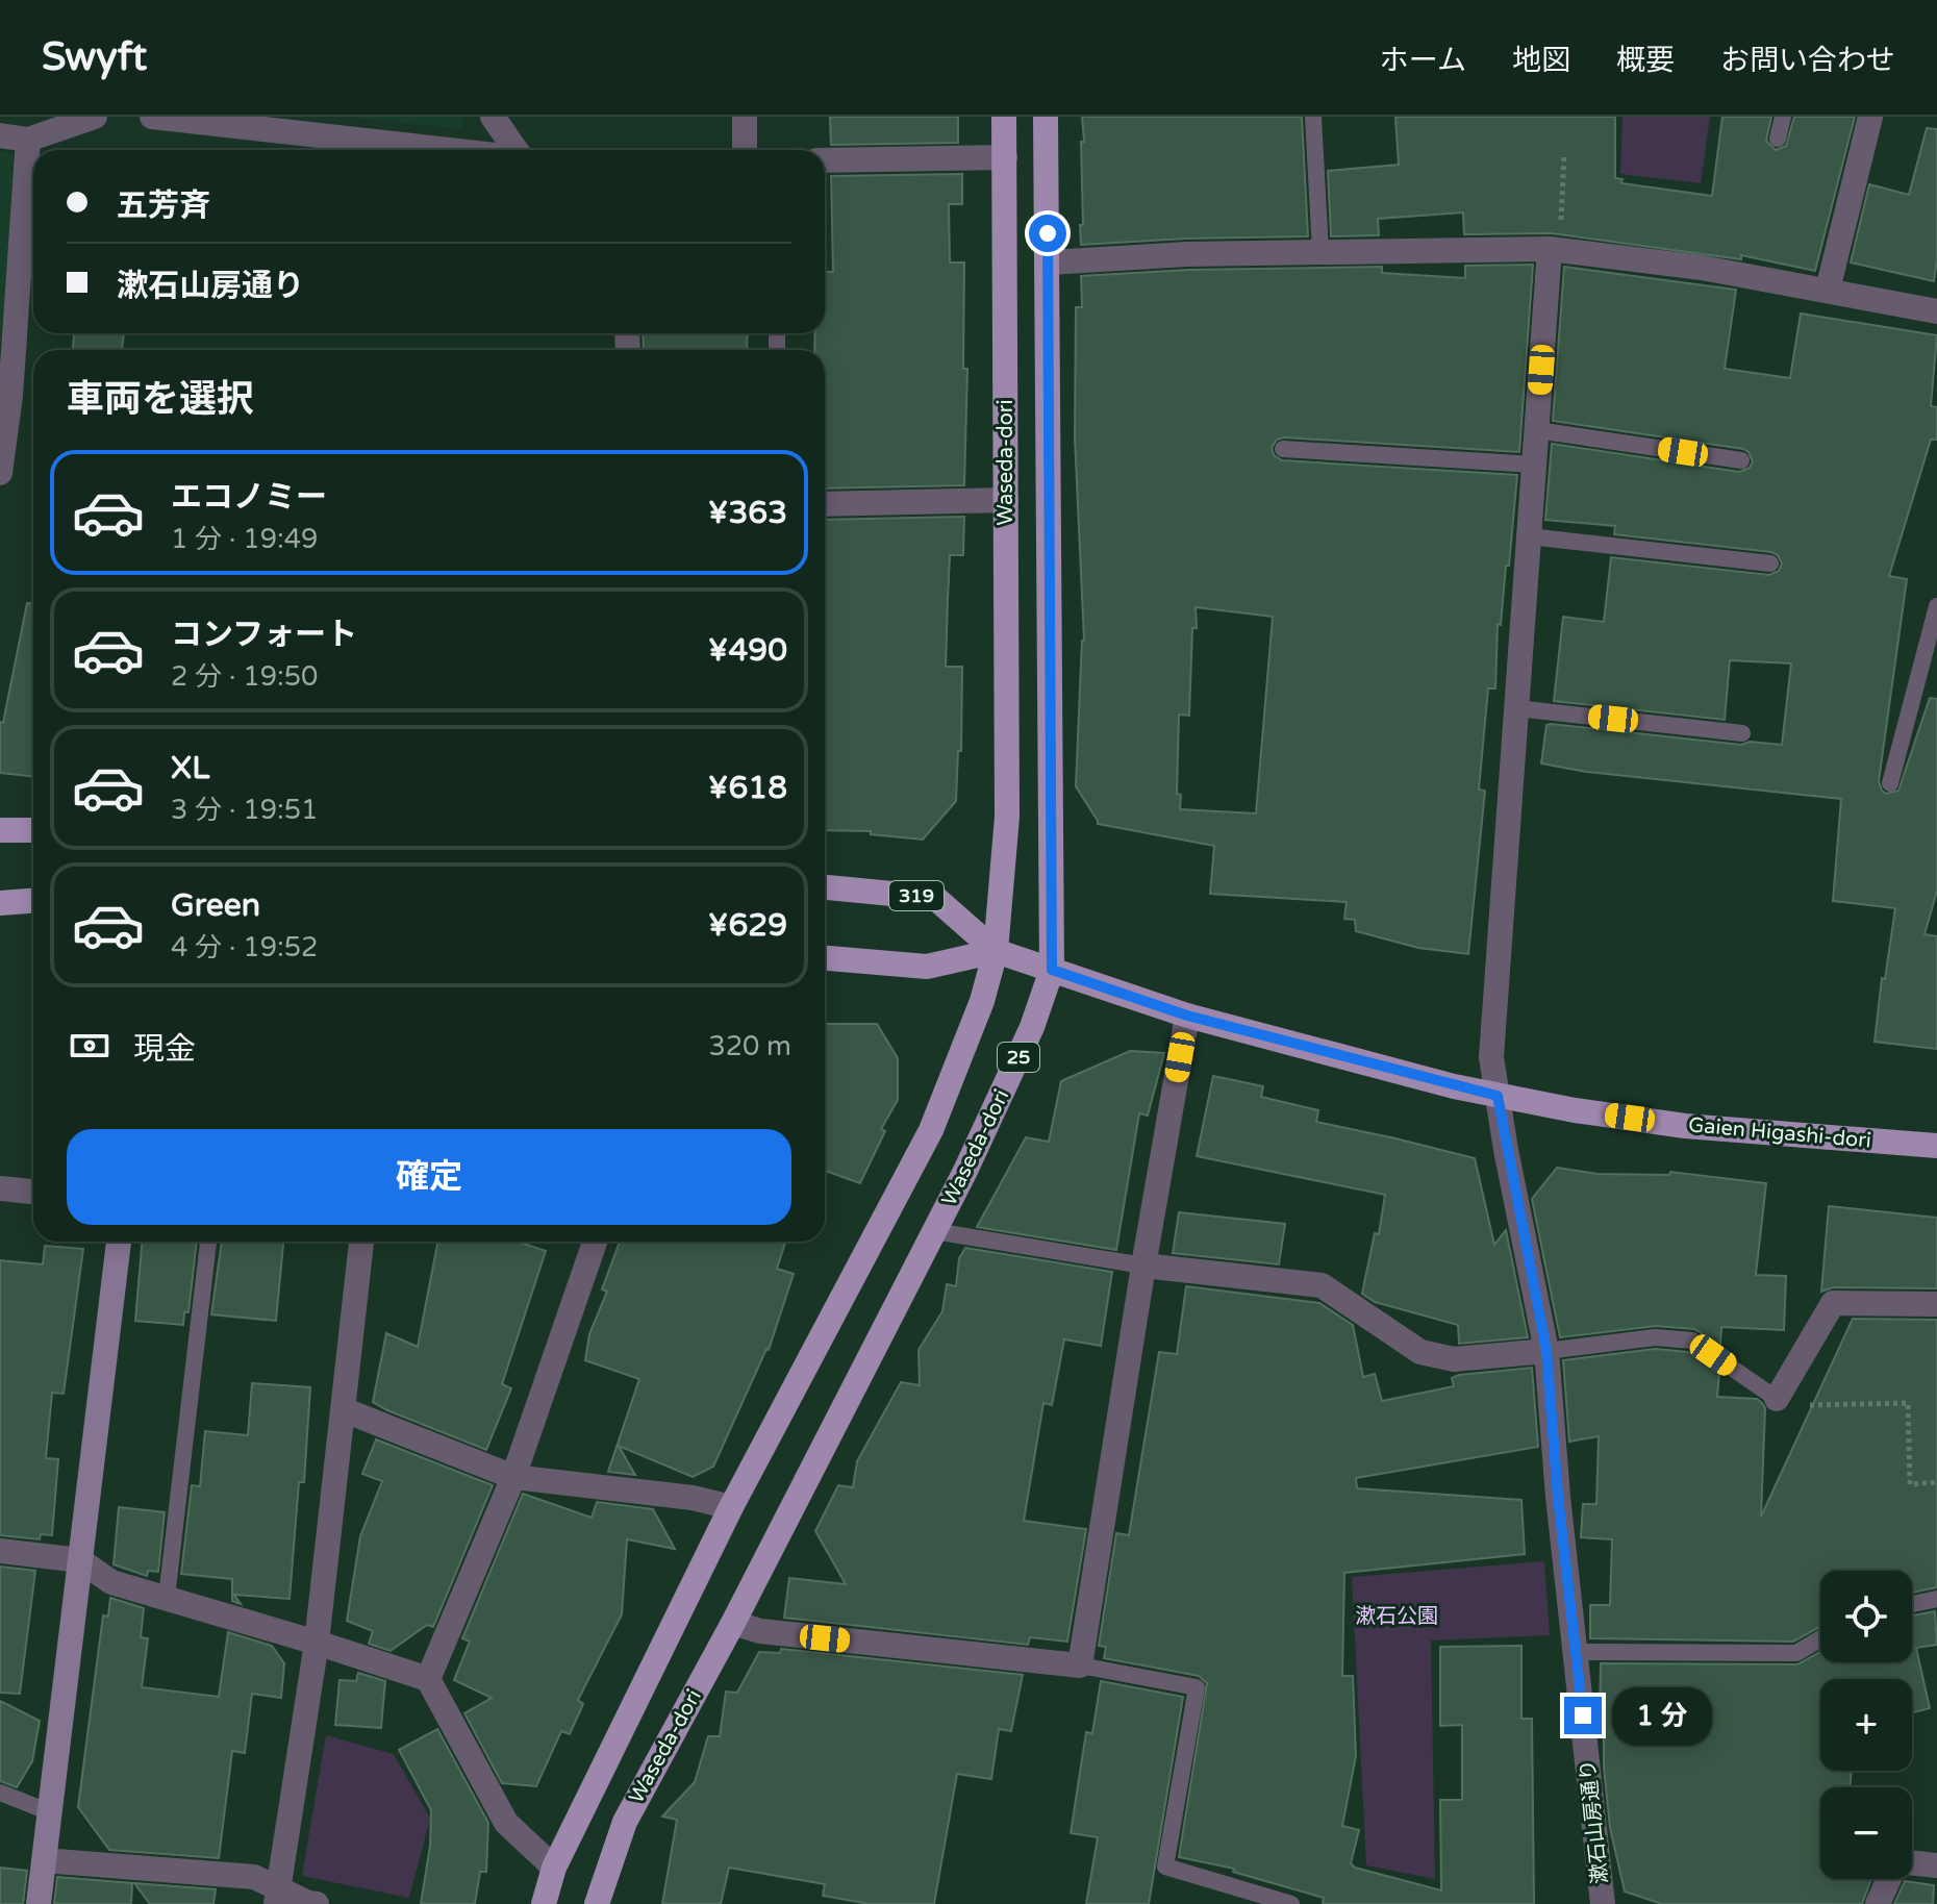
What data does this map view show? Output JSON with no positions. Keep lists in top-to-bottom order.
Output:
{
  "streets": {
    "main road": [
      "Waseda-dori",
      "319",
      "25",
      "Gaien Higashi-dori"
    ],
    "street": ["漱石山房通り"]
  },
  "crossings": [
    ["Waseda-dori", "319"],
    ["Waseda-dori", "Gaien Higashi-dori"],
    ["319", "Gaien Higashi-dori"],
    ["Gaien Higashi-dori", "漱石山房通り"]
  ],
  "parks": ["漱石公園"],
  "page": {
    "header": "Swyft",
    "nav": [
      "ホーム",
      "地図",
      "概要",
      "お問い合わせ"
    ],
    "banner": ["五芳斉", "漱石山房通り"],
    "heading": "車両を選択",
    "list": [
      {
        "name": "エコノミー",
        "note": "1 分 · 19:49",
        "value": "¥363"
      },
      {
        "name": "コンフォート",
        "note": "2 分 · 19:50",
        "value": "¥490"
      },
      {
        "name": "XL",
        "note": "3 分 · 19:51",
        "value": "¥618"
      },
      {
        "name": "Green",
        "note": "4 分 · 19:52",
        "value": "¥629"
      }
    ],
    "pay": ["現金", "320 m"],
    "buttons": "確定",
    "map_buttons": ["+", "−"],
    "bubble": "1 分"
  }
}
